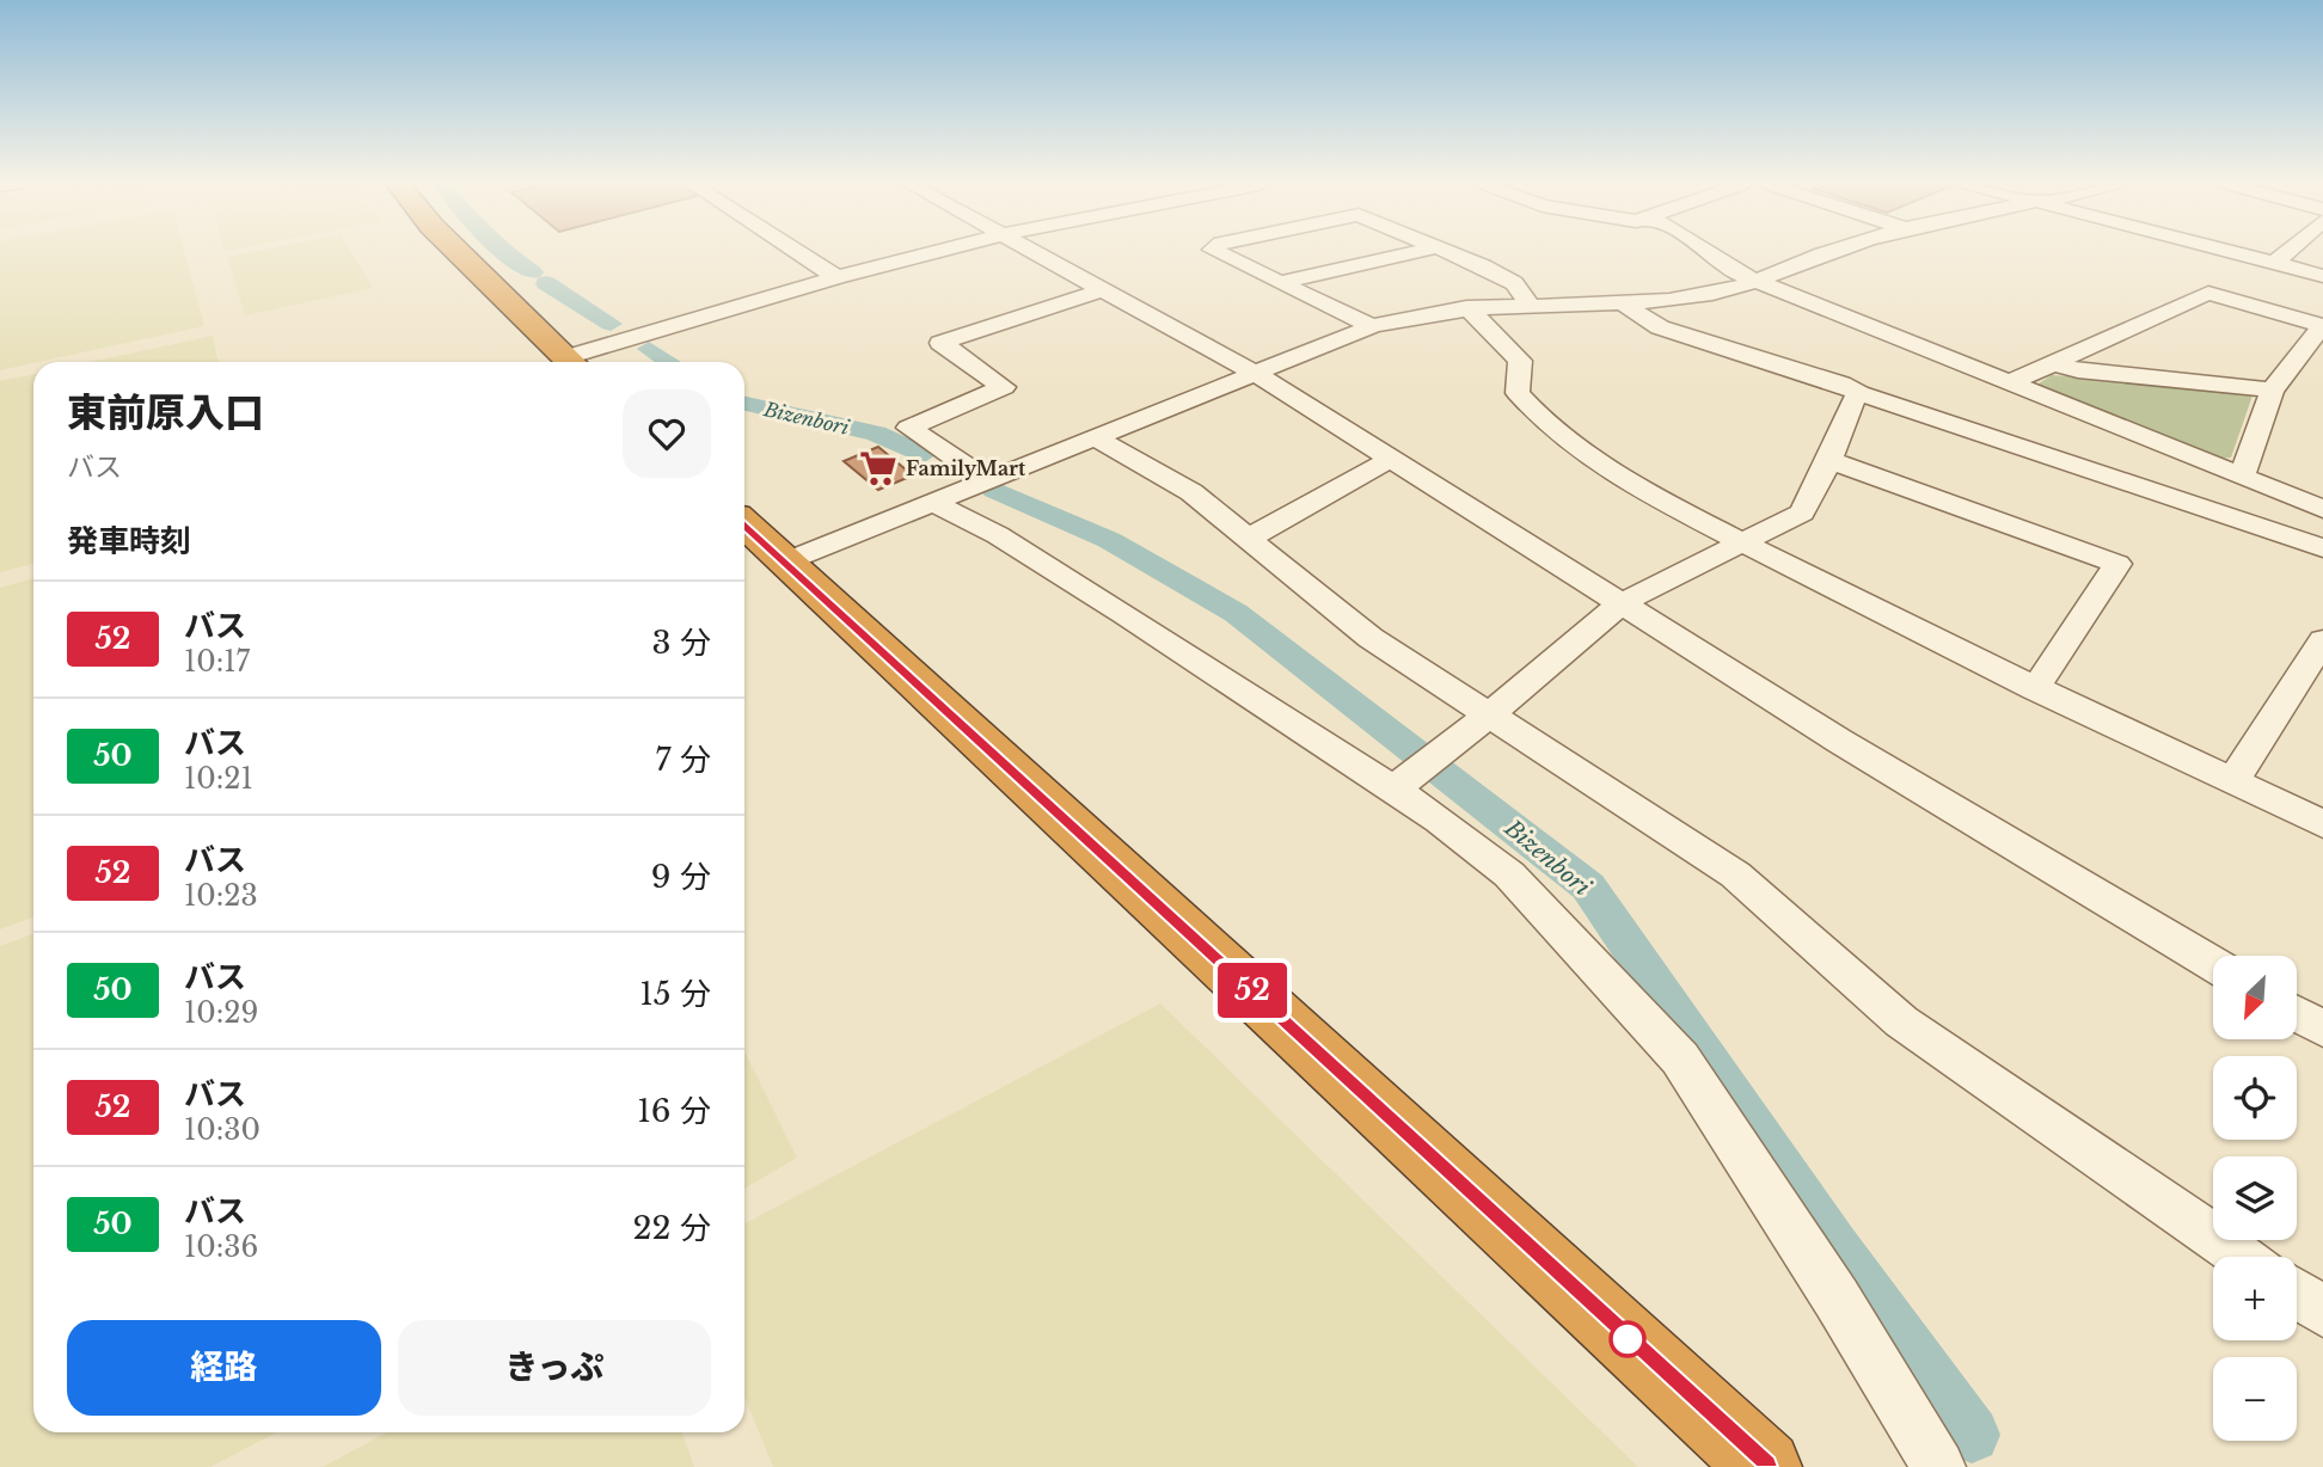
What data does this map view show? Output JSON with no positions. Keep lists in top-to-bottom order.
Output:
{
  "water": ["Bizenbori"],
  "places": {
    "supermarket": ["FamilyMart"]
  },
  "lines": ["bus line 52"],
  "north": "bottom left",
  "page": {
    "on_map": "52",
    "heading": [
      ["東前原入口", "バス"],
      "発車時刻"
    ],
    "list": [
      {
        "mark": "52",
        "name": "バス",
        "note": "10:17",
        "value": "3 分"
      },
      {
        "mark": "50",
        "name": "バス",
        "note": "10:21",
        "value": "7 分"
      },
      {
        "mark": "52",
        "name": "バス",
        "note": "10:23",
        "value": "9 分"
      },
      {
        "mark": "50",
        "name": "バス",
        "note": "10:29",
        "value": "15 分"
      },
      {
        "mark": "52",
        "name": "バス",
        "note": "10:30",
        "value": "16 分"
      },
      {
        "mark": "50",
        "name": "バス",
        "note": "10:36",
        "value": "22 分"
      }
    ],
    "map_buttons": ["+", "−"],
    "buttons": ["経路", "きっぷ"]
  }
}
